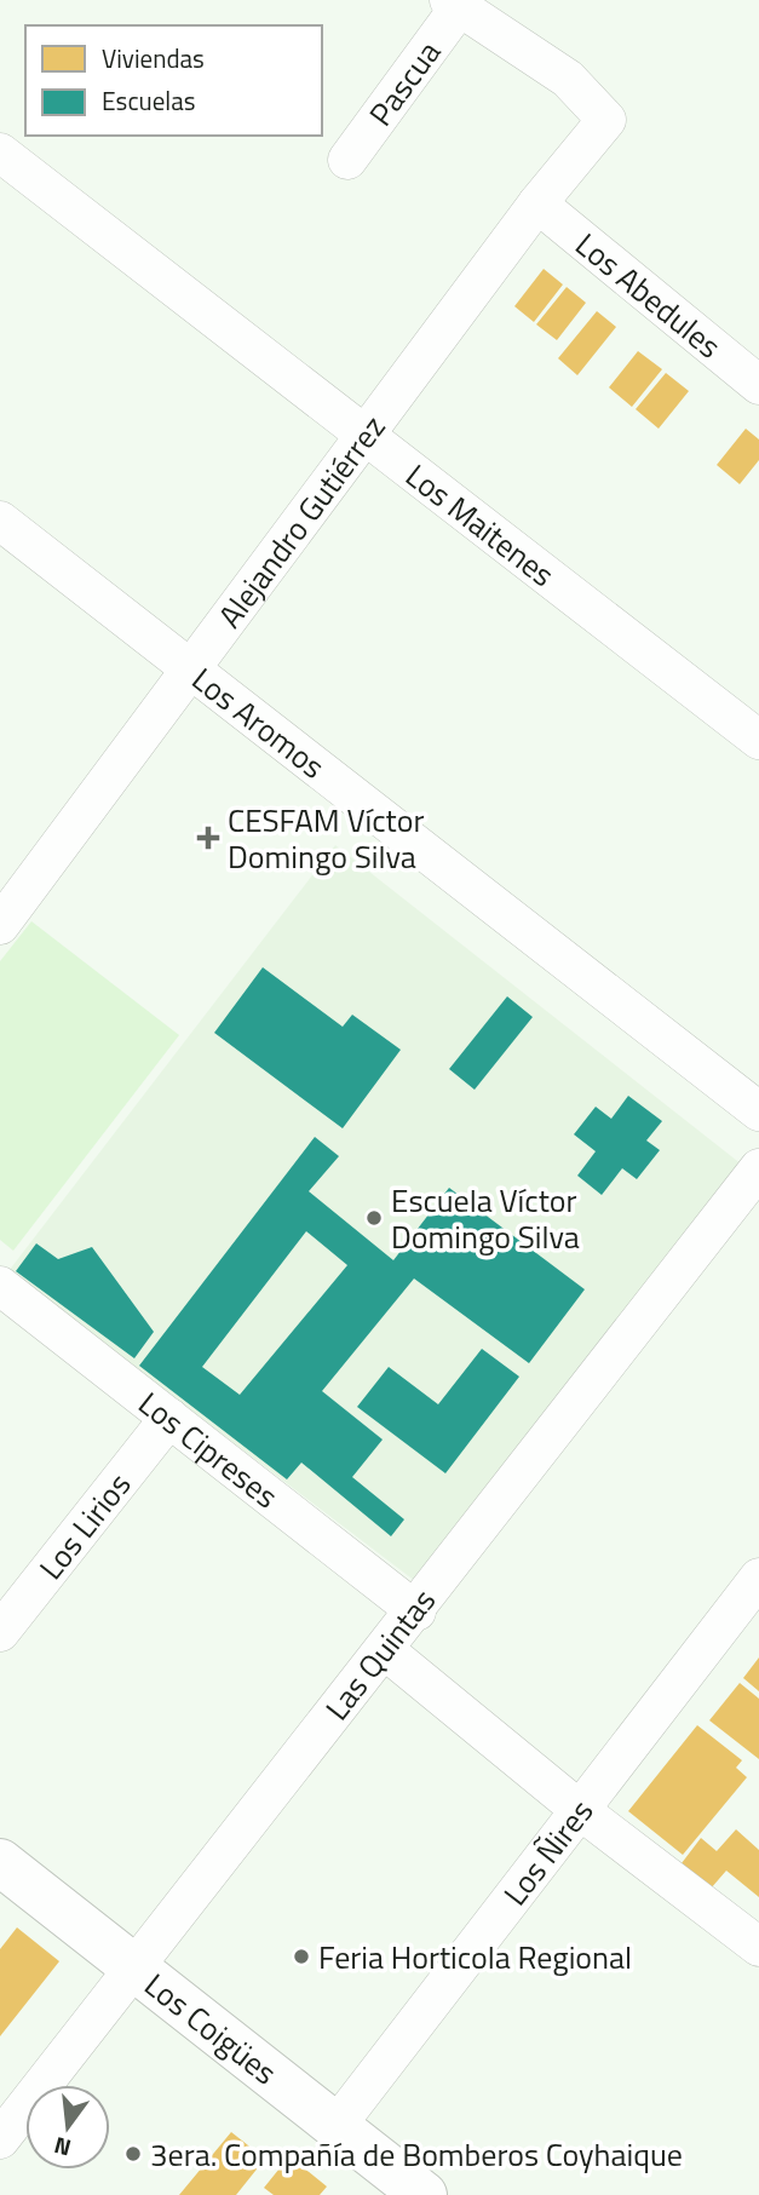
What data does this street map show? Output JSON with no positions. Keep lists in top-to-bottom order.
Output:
{
  "streets": {
    "main road": ["Los Coigües"],
    "street": [
      "Pascua",
      "Los Abedules",
      "Alejandro Gutiérrez",
      "Los Maitenes",
      "Los Aromos",
      "Los Cipreses",
      "Los Lirios",
      "Las Quintas",
      "Los Ñires"
    ]
  },
  "crossings": [
    ["Pascua", "Alejandro Gutiérrez"],
    ["Los Abedules", "Alejandro Gutiérrez"],
    ["Alejandro Gutiérrez", "Los Maitenes"],
    ["Alejandro Gutiérrez", "Los Aromos"],
    ["Los Cipreses", "Los Lirios"],
    ["Los Cipreses", "Las Quintas"],
    ["Las Quintas", "Los Coigües"],
    ["Los Ñires", "Los Coigües"]
  ],
  "places": {
    "health": ["CESFAM Víctor Domingo Silva"],
    "other": ["Escuela Víctor Domingo Silva", "Feria Horticola Regional", "3era. Compañía de Bomberos Coyhaique"]
  },
  "legend": ["Viviendas", "Escuelas"],
  "north": "bottom"
}
